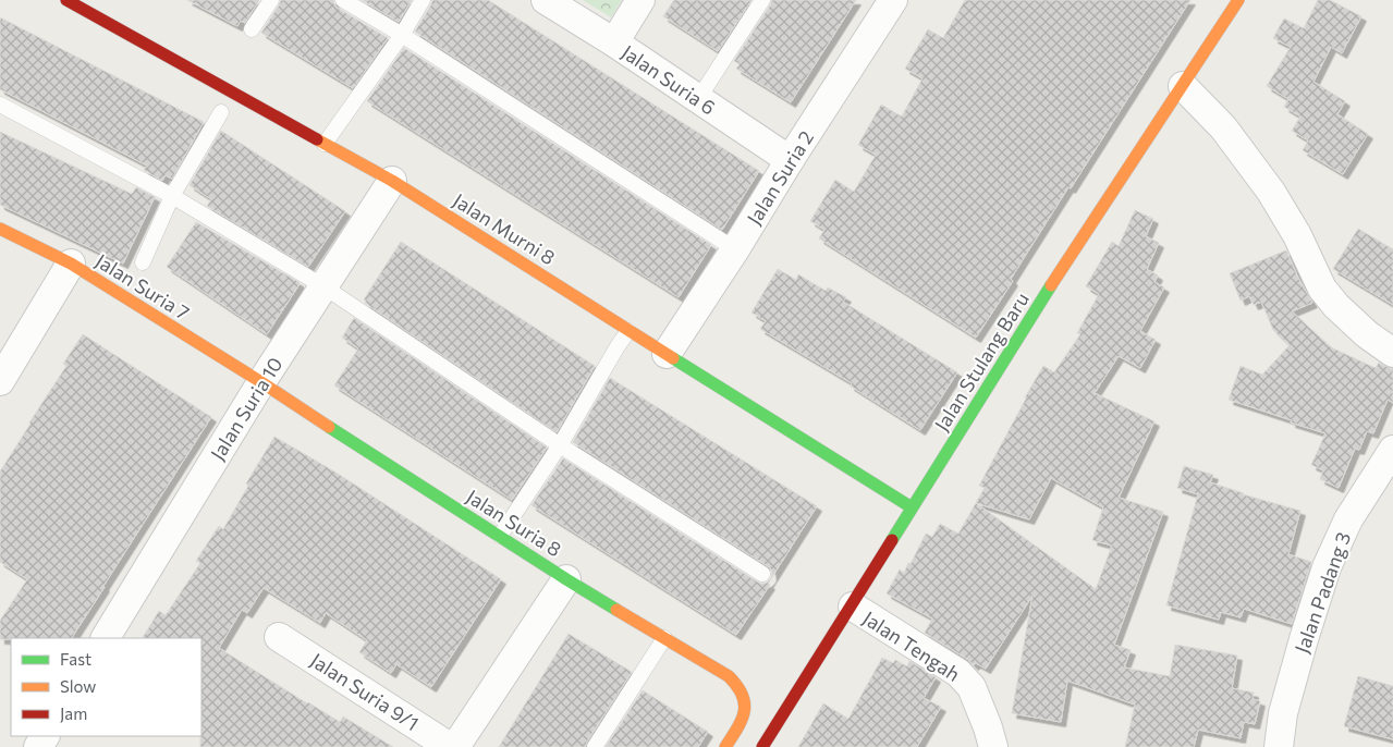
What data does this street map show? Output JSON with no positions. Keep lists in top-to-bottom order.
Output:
{
  "streets": {
    "street": [
      "Jalan Suria 6",
      "Jalan Suria 2",
      "Jalan Murni 8",
      "Jalan Suria 7",
      "Jalan Stulang Baru",
      "Jalan Suria 10",
      "Jalan Suria 8",
      "Jalan Padang 3",
      "Jalan Tengah",
      "Jalan Suria 9/1"
    ]
  },
  "crossings": [
    ["Jalan Suria 6", "Jalan Suria 2"],
    ["Jalan Suria 2", "Jalan Murni 8"],
    ["Jalan Murni 8", "Jalan Stulang Baru"],
    ["Jalan Murni 8", "Jalan Suria 10"],
    ["Jalan Suria 7", "Jalan Suria 10"],
    ["Jalan Suria 7", "Jalan Suria 8"],
    ["Jalan Stulang Baru", "Jalan Tengah"],
    ["Jalan Suria 10", "Jalan Suria 8"]
  ],
  "legend": ["Fast", "Slow", "Jam"]
}
